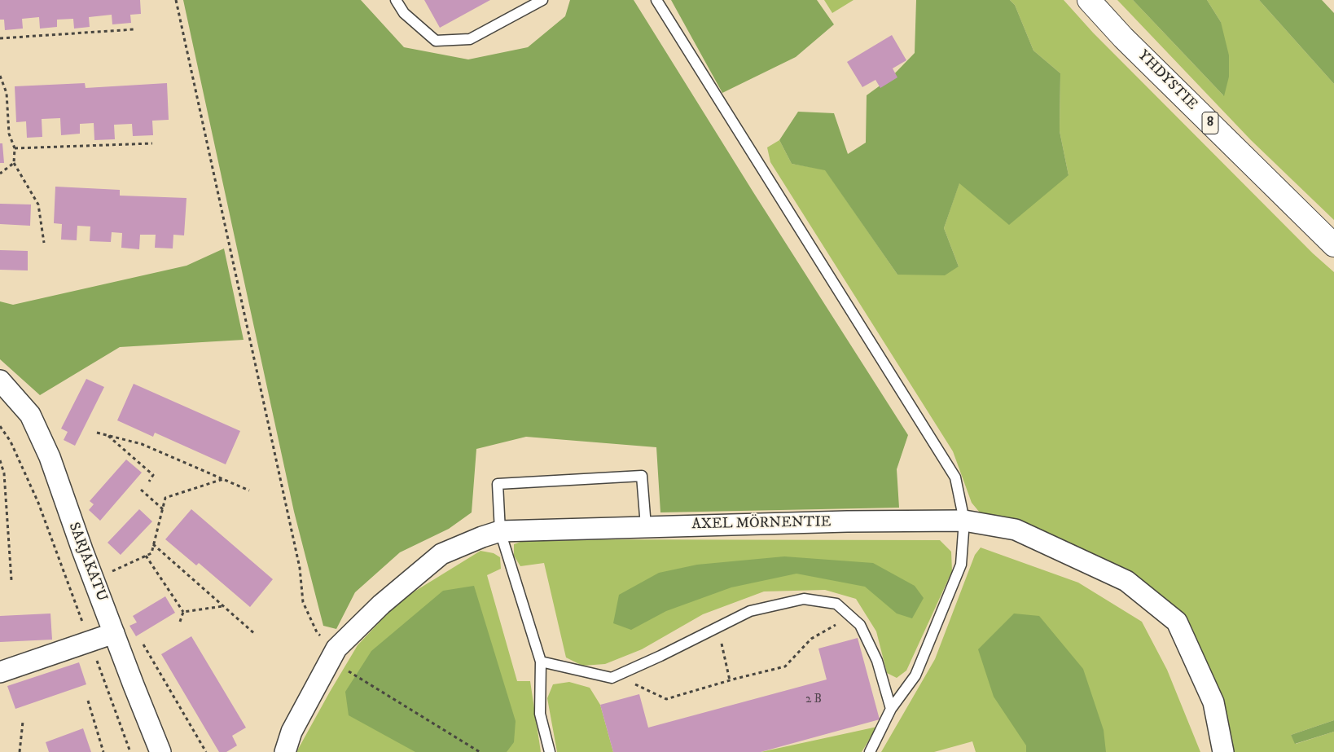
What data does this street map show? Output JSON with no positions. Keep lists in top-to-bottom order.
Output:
{
  "streets": {
    "highway": ["YHDYSTIE", "8"],
    "street": ["AXEL MÖRNENTIE", "SARJAKATU"]
  },
  "house_numbers": ["2 B"]
}
